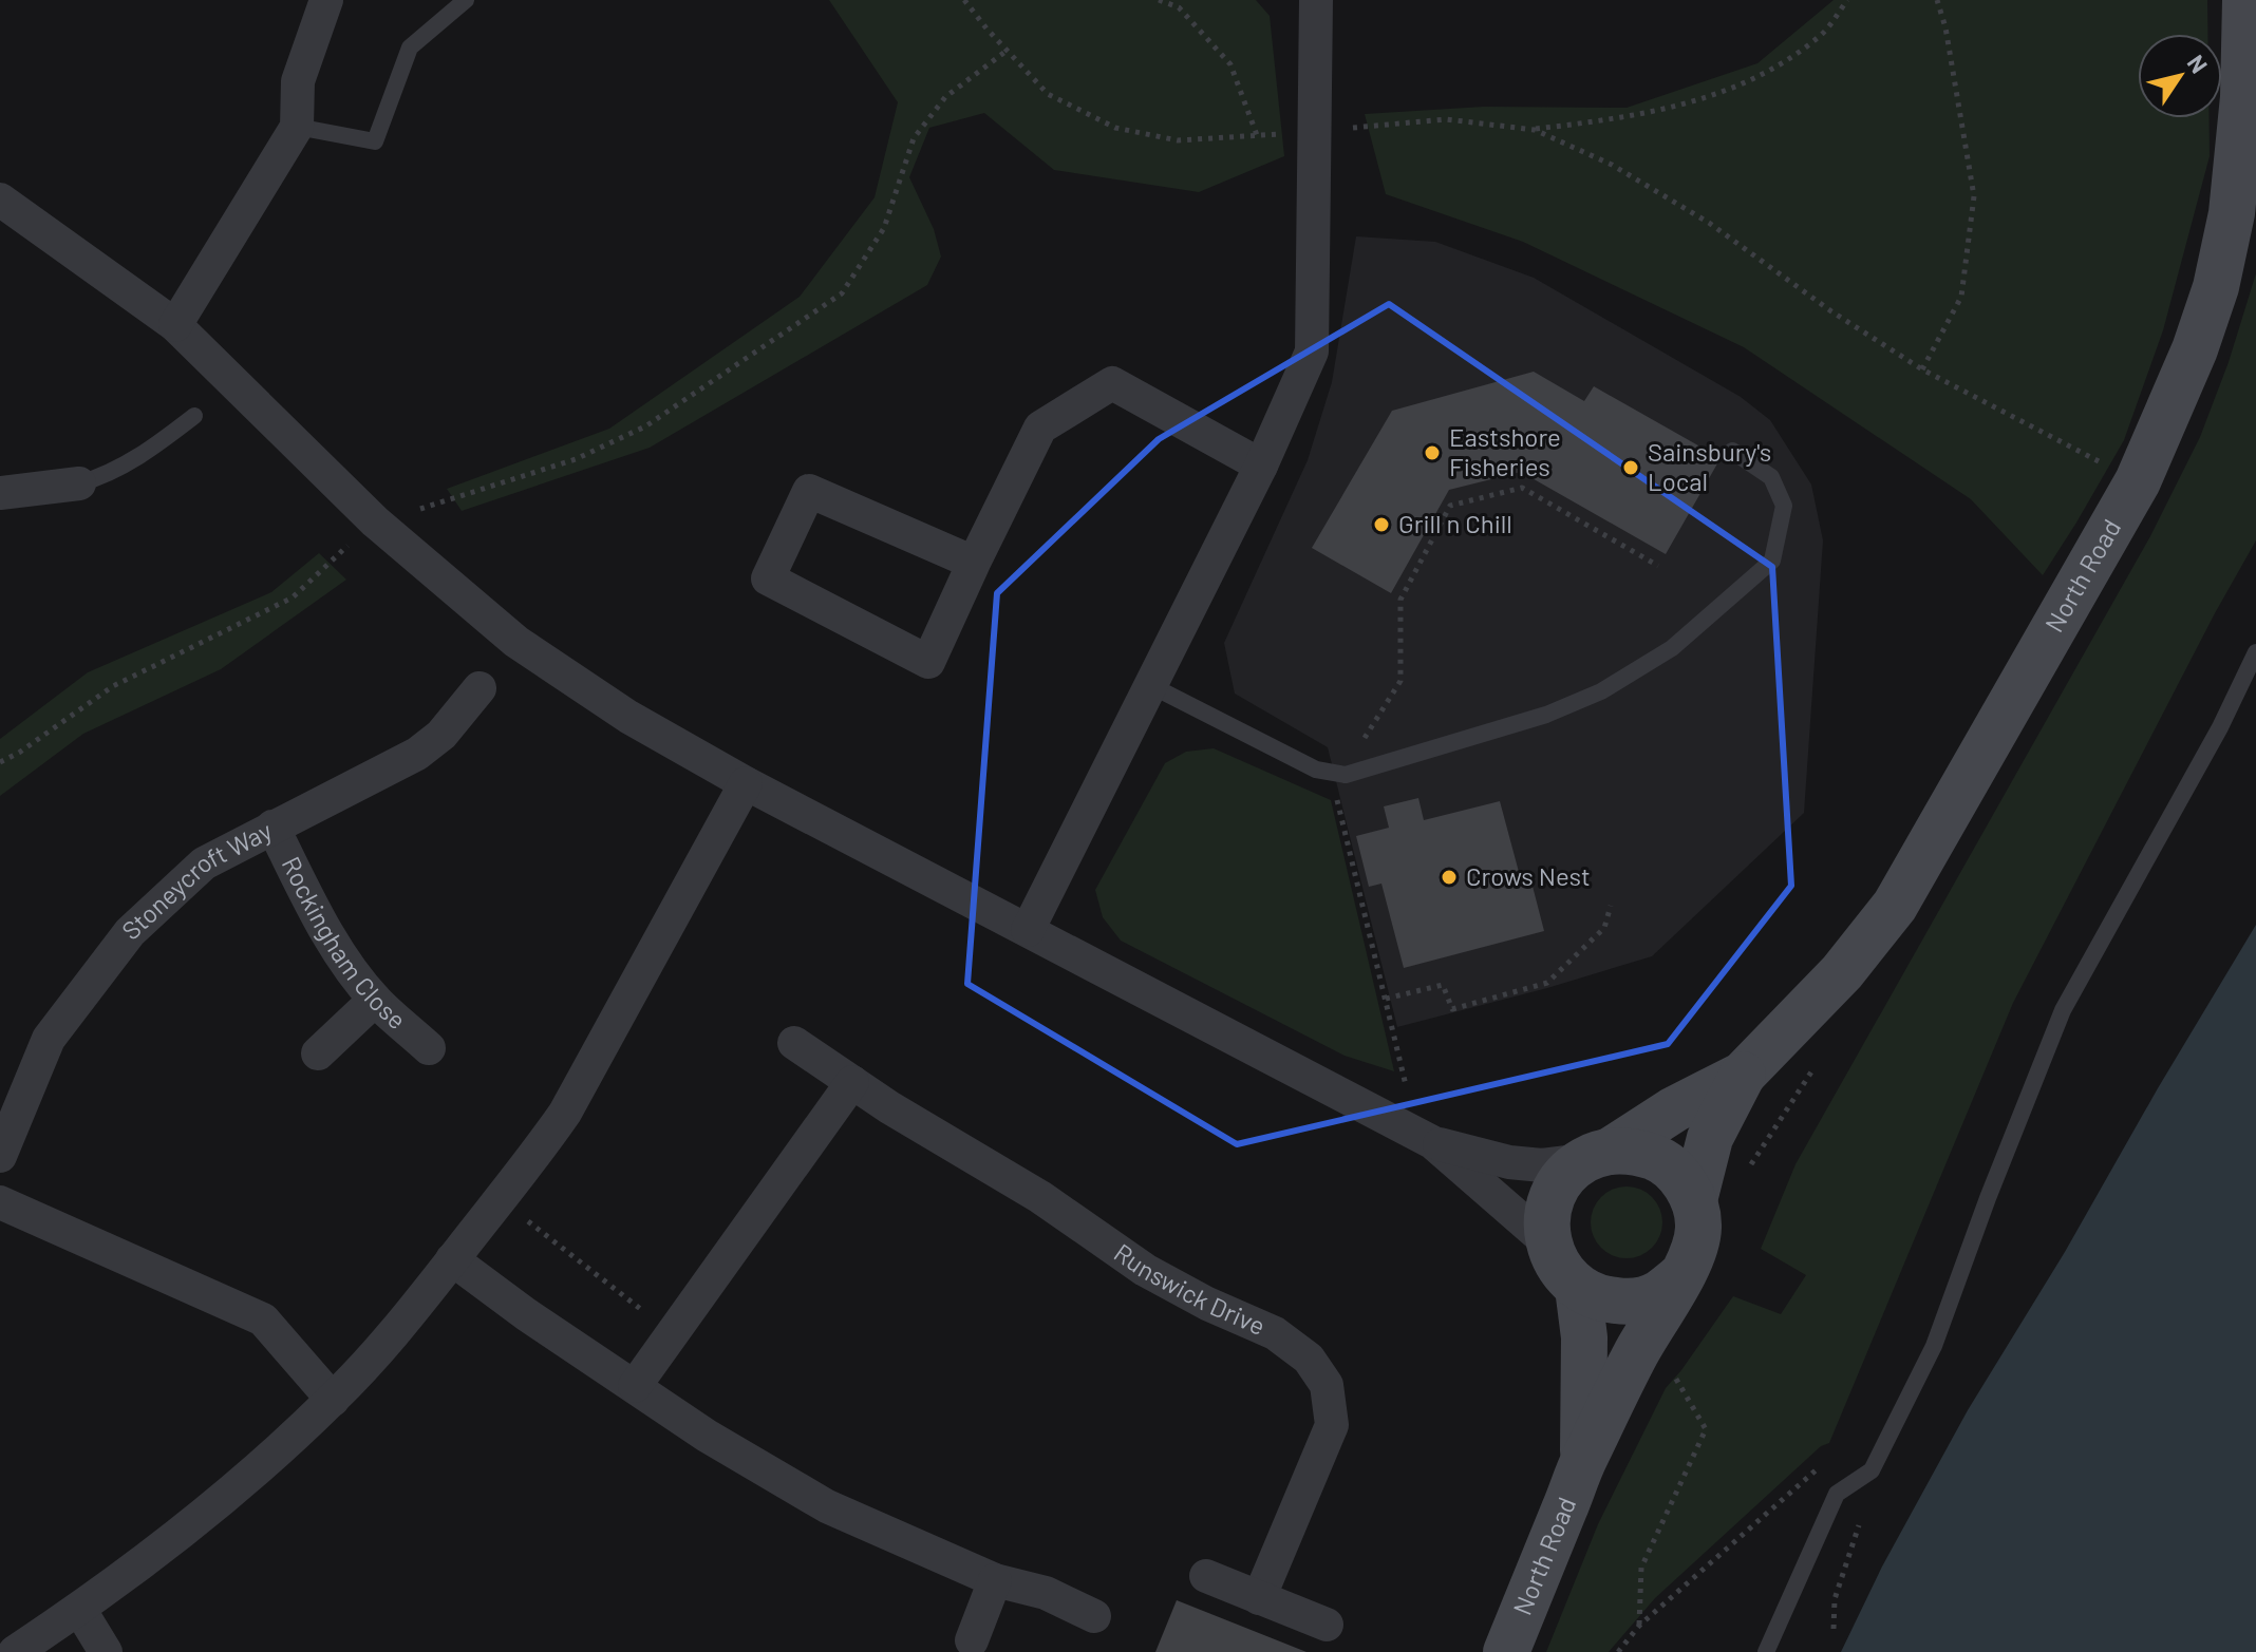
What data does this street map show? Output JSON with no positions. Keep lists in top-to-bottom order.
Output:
{
  "streets": {
    "main road": ["North Road"],
    "street": ["Stoneycroft Way", "Rockingham Close", "Runswick Drive"]
  },
  "crossings": [
    ["Stoneycroft Way", "Rockingham Close"]
  ],
  "places": [
    "Eastshore Fisheries",
    "Sainsbury's Local",
    "Grill n Chill",
    "Crows Nest"
  ],
  "north": "top right"
}
